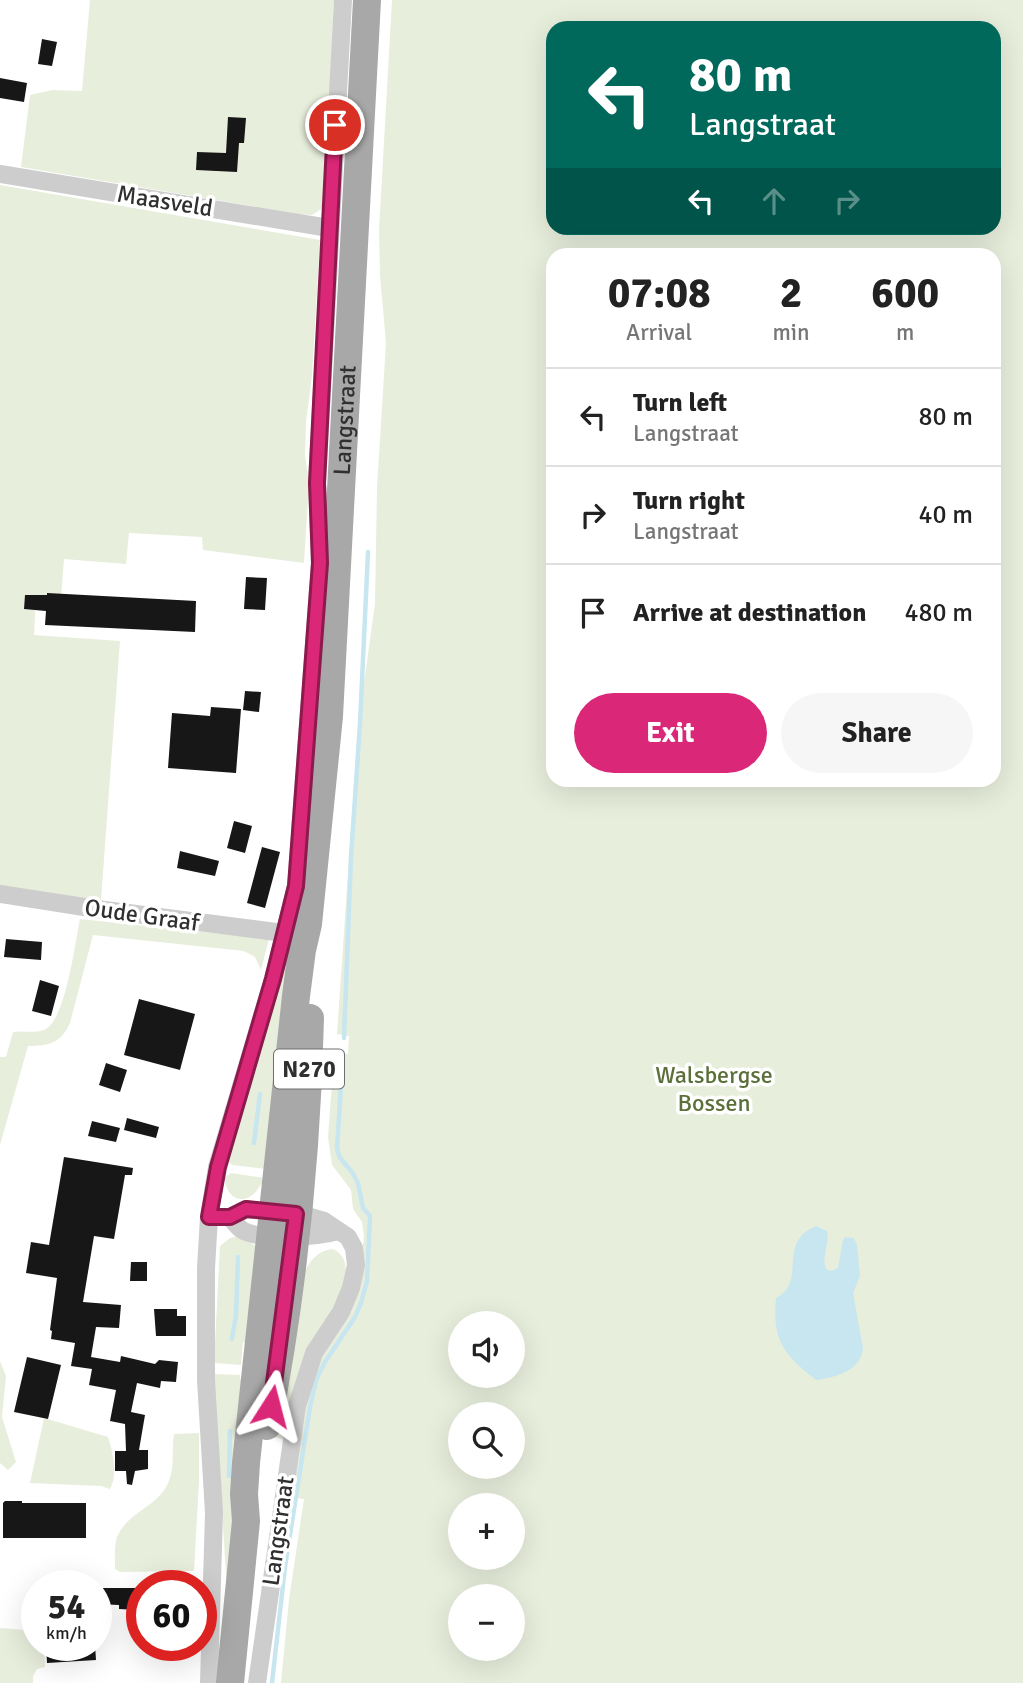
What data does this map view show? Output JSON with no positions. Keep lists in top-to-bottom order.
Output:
{
  "streets": {
    "main road": ["Langstraat", "N270"],
    "street": ["Maasveld", "Oude Graaf"]
  },
  "crossings": [
    ["Maasveld", "Langstraat"],
    ["Langstraat", "Oude Graaf"]
  ],
  "parks": ["Walsbergse Bossen"],
  "page": {
    "turn": ["80 m", "Langstraat"],
    "eta": [
      "07:08",
      "Arrival",
      "2",
      "min",
      "600",
      "m"
    ],
    "list": [
      {
        "name": "Turn left",
        "note": "Langstraat",
        "value": "80 m"
      },
      {
        "name": "Turn right",
        "note": "Langstraat",
        "value": "40 m"
      },
      {
        "name": "Arrive at destination",
        "value": "480 m"
      }
    ],
    "buttons": ["Exit", "Share"],
    "map_buttons": ["+", "−"],
    "speed": "54 km/h",
    "limit": "60"
  }
}
